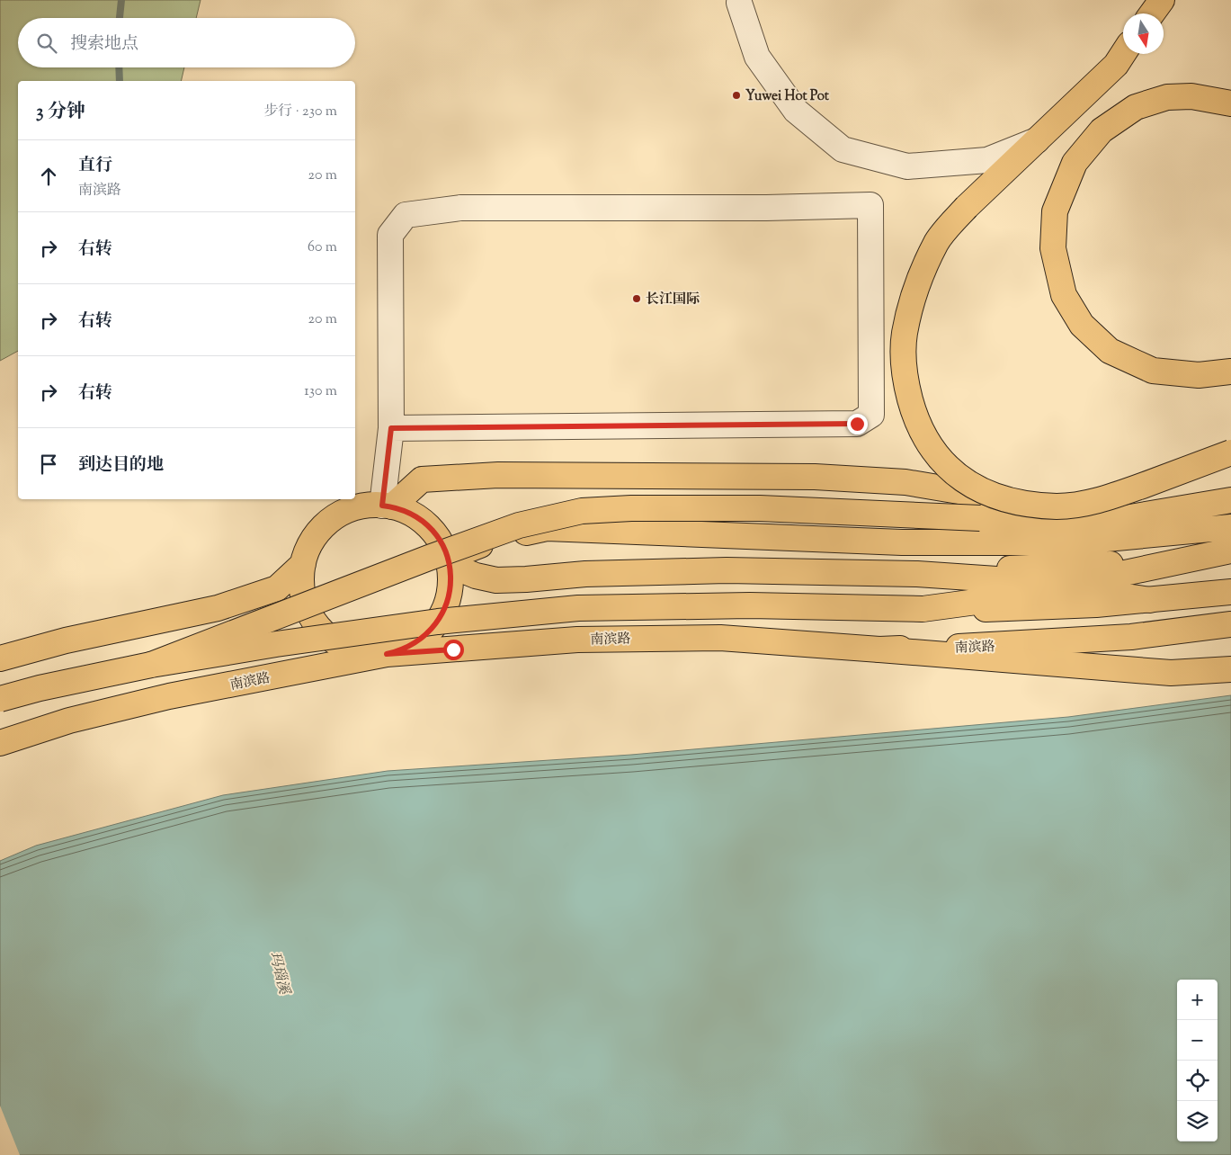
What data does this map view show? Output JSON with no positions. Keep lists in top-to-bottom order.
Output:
{
  "streets": {
    "main road": ["南滨路"]
  },
  "water": ["玛瑙溪"],
  "places": ["Yuwei Hot Pot", "长江国际"],
  "north": "bottom",
  "page": {
    "search": "搜索地点",
    "heading": ["3 分钟", "步行 · 230 m"],
    "list": [
      ["直行", "南滨路", "20 m"],
      ["右转", "60 m"],
      ["右转", "20 m"],
      ["右转", "130 m"],
      "到达目的地"
    ],
    "map_buttons": ["+", "−"]
  }
}
